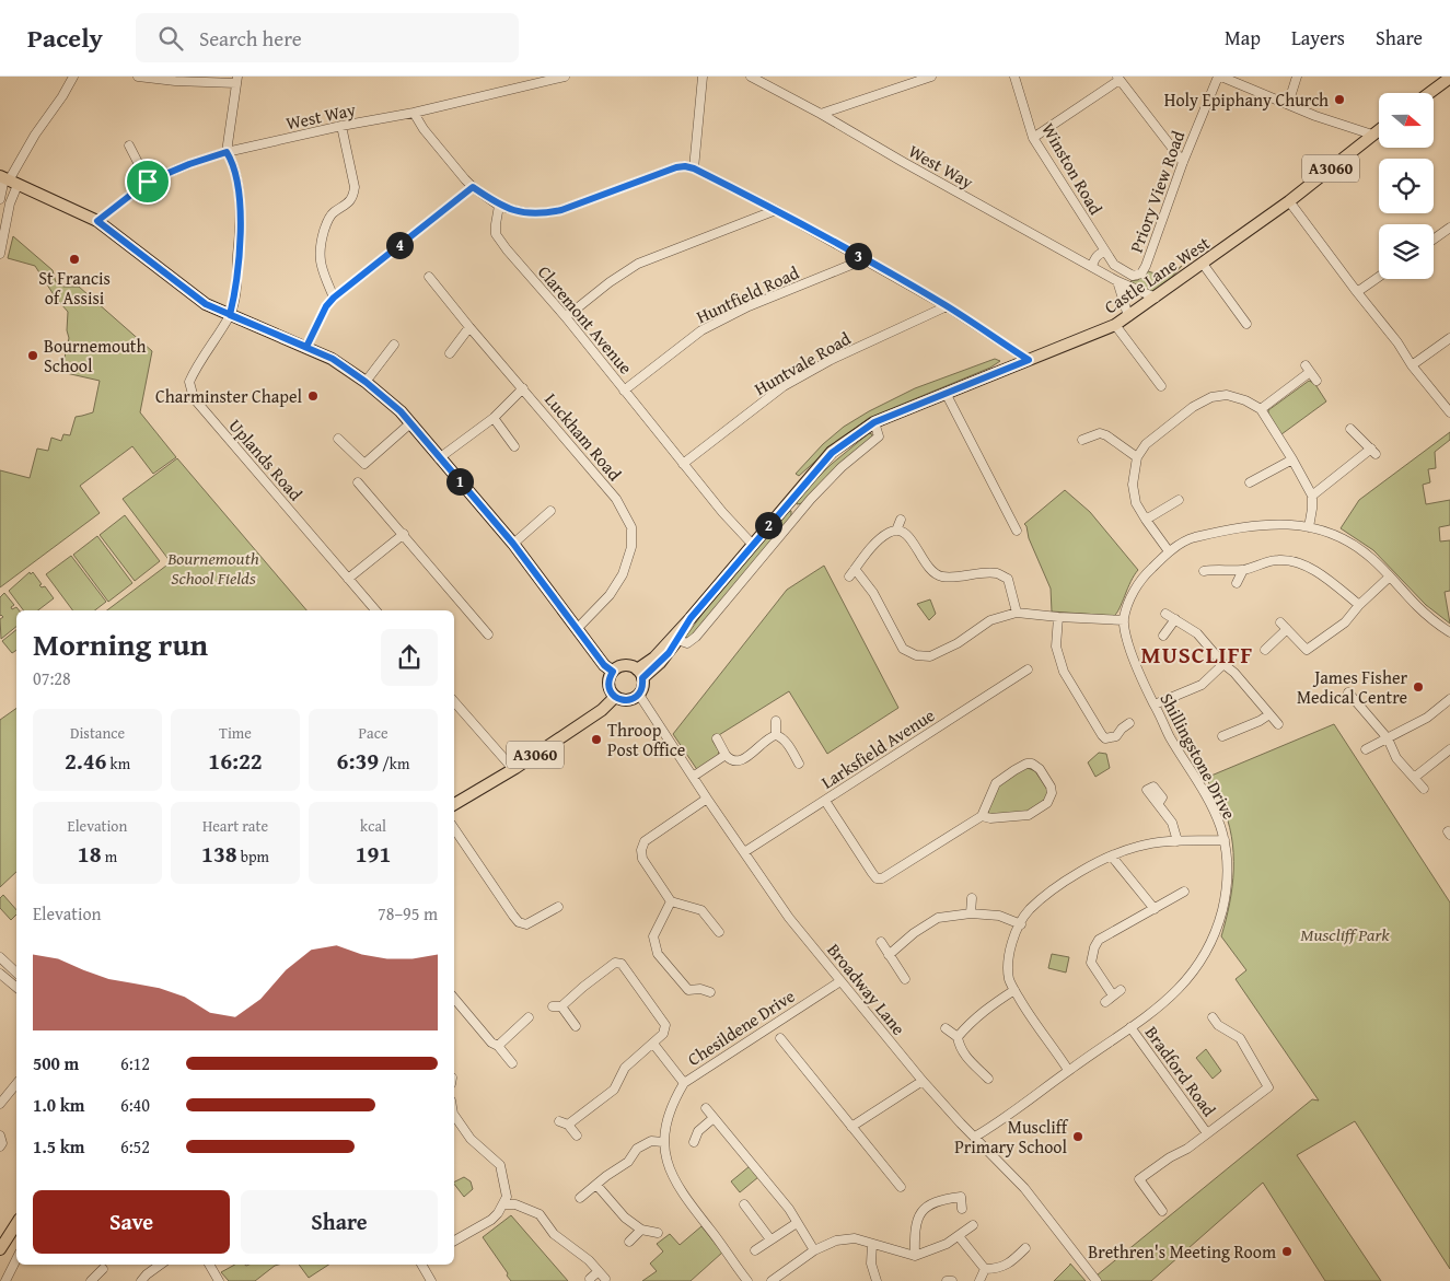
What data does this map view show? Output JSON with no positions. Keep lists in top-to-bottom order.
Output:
{
  "streets": {
    "main road": ["A3060", "Castle Lane West"],
    "street": [
      "West Way",
      "Winston Road",
      "Priory View Road",
      "Huntfield Road",
      "Claremont Avenue",
      "Huntvale Road",
      "Luckham Road",
      "Uplands Road",
      "Larksfield Avenue",
      "Shillingstone Drive",
      "Broadway Lane",
      "Chesildene Drive",
      "Bradford Road"
    ]
  },
  "crossings": [
    ["West Way", "Castle Lane West"],
    ["Winston Road", "Priory View Road"],
    ["A3060", "Castle Lane West"],
    ["A3060", "Broadway Lane"],
    ["Castle Lane West", "Claremont Avenue"],
    ["Castle Lane West", "Broadway Lane"],
    ["Huntfield Road", "Claremont Avenue"],
    ["Claremont Avenue", "Huntvale Road"],
    ["Larksfield Avenue", "Broadway Lane"],
    ["Shillingstone Drive", "Broadway Lane"],
    ["Shillingstone Drive", "Bradford Road"],
    ["Broadway Lane", "Chesildene Drive"]
  ],
  "districts": ["MUSCLIFF"],
  "parks": ["Bournemouth School Fields", "Muscliff Park"],
  "places": [
    "Holy Epiphany Church",
    "St Francis of Assisi",
    "Bournemouth School",
    "Charminster Chapel",
    "James Fisher Medical Centre",
    "Throop Post Office",
    "Muscliff Primary School",
    "Brethren's Meeting Room"
  ],
  "north": "right",
  "page": {
    "header": "Pacely",
    "search": "Search here",
    "nav": ["Map", "Layers", "Share"],
    "pins": [
      "4",
      "3",
      "1",
      "2"
    ],
    "heading": ["Morning run", "07:28"],
    "stats": [
      ["Distance", "2.46 km"],
      ["Time", "16:22"],
      ["Pace", "6:39 /km"],
      ["Elevation", "18 m"],
      ["Heart rate", "138 bpm"],
      ["kcal", "191"]
    ],
    "chart": ["Elevation", "78–95 m"],
    "list": [
      {
        "name": "500 m",
        "note": "6:12"
      },
      {
        "name": "1.0 km",
        "note": "6:40"
      },
      {
        "name": "1.5 km",
        "note": "6:52"
      }
    ],
    "buttons": ["Save", "Share"]
  }
}
